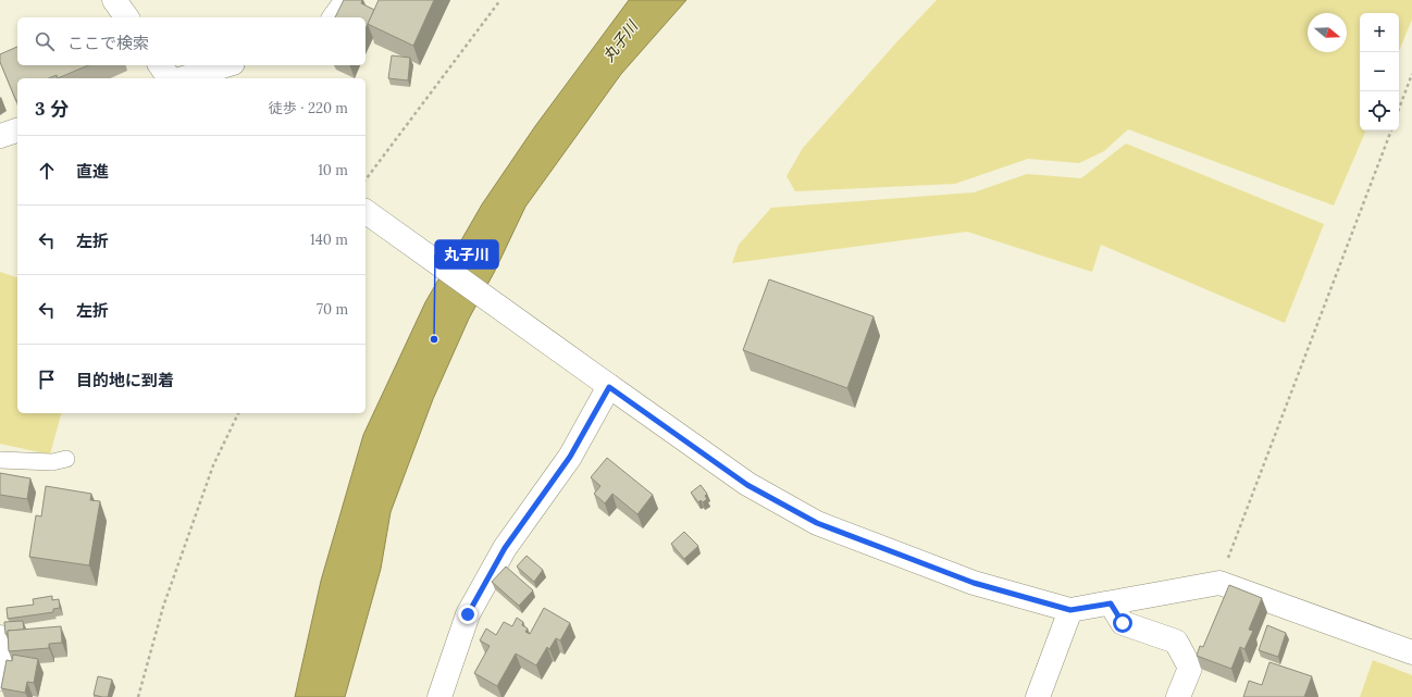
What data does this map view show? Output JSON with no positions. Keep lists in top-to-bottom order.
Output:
{
  "water": ["丸子川"],
  "places": ["丸子川"],
  "north": "right",
  "page": {
    "map_buttons": ["+", "−"],
    "search": "ここで検索",
    "heading": ["3 分", "徒歩 · 220 m"],
    "list": [
      ["直進", "10 m"],
      ["左折", "140 m"],
      ["左折", "70 m"],
      "目的地に到着"
    ]
  }
}
